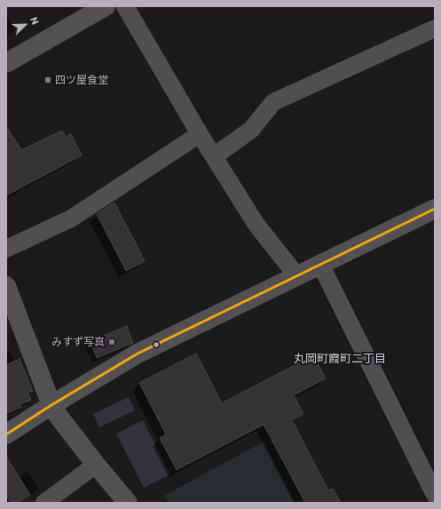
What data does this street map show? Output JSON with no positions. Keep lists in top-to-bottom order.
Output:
{
  "districts": ["丸岡町霞町二丁目"],
  "places": ["四ツ屋食堂", "みすず写真"],
  "north": "top right"
}
